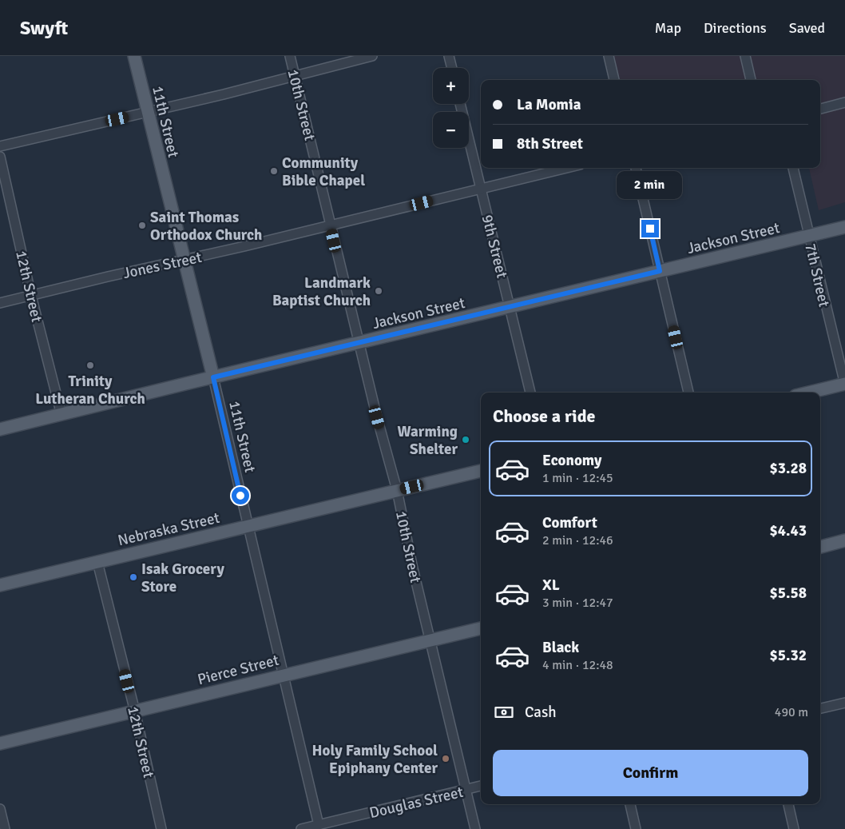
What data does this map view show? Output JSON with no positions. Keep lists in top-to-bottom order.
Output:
{
  "streets": {
    "main road": [
      "11th Street",
      "Jackson Street",
      "Nebraska Street",
      "Pierce Street"
    ],
    "street": [
      "10th Street",
      "9th Street",
      "Jones Street",
      "7th Street",
      "12th Street",
      "Douglas Street"
    ]
  },
  "crossings": [
    ["10th Street", "Jackson Street"],
    ["10th Street", "Jones Street"],
    ["10th Street", "Nebraska Street"],
    ["10th Street", "Pierce Street"],
    ["10th Street", "Douglas Street"],
    ["11th Street", "Jackson Street"],
    ["11th Street", "Jones Street"],
    ["11th Street", "Nebraska Street"],
    ["11th Street", "Pierce Street"],
    ["11th Street", "Douglas Street"],
    ["Jackson Street", "9th Street"],
    ["Jackson Street", "7th Street"],
    ["Jackson Street", "12th Street"],
    ["9th Street", "Jones Street"],
    ["Jones Street", "12th Street"],
    ["12th Street", "Nebraska Street"],
    ["12th Street", "Pierce Street"]
  ],
  "places": [
    "Community Bible Chapel",
    "Saint Thomas Orthodox Church",
    "Landmark Baptist Church",
    "Trinity Lutheran Church",
    "Warming Shelter",
    "Isak Grocery Store",
    "Holy Family School Epiphany Center"
  ],
  "page": {
    "header": "Swyft",
    "nav": ["Map", "Directions", "Saved"],
    "map_buttons": ["+", "−"],
    "banner": ["La Momia", "8th Street"],
    "bubble": "2 min",
    "heading": "Choose a ride",
    "list": [
      {
        "name": "Economy",
        "note": "1 min · 12:45",
        "value": "$3.28"
      },
      {
        "name": "Comfort",
        "note": "2 min · 12:46",
        "value": "$4.43"
      },
      {
        "name": "XL",
        "note": "3 min · 12:47",
        "value": "$5.58"
      },
      {
        "name": "Black",
        "note": "4 min · 12:48",
        "value": "$5.32"
      }
    ],
    "pay": ["Cash", "490 m"],
    "buttons": "Confirm"
  }
}
